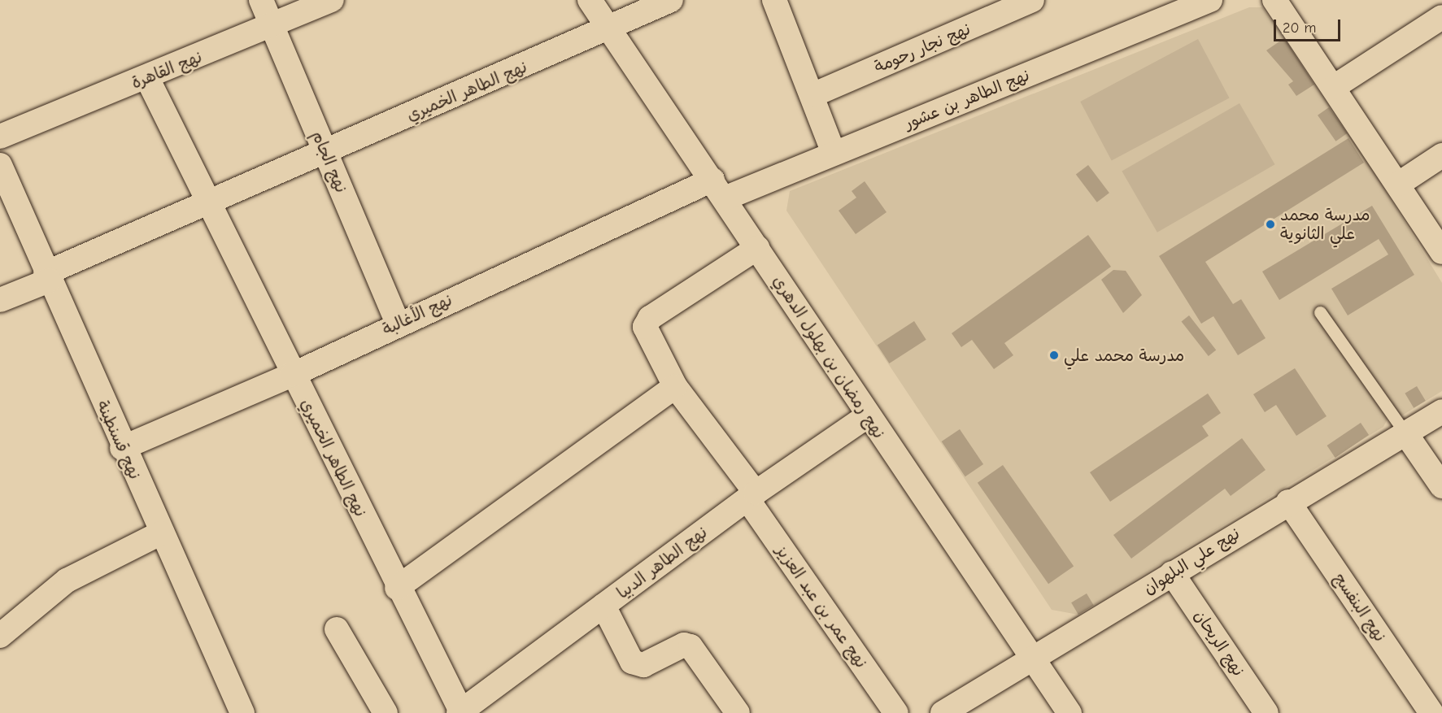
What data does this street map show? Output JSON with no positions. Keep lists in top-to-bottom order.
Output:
{
  "streets": {
    "street": [
      "نهج نجار رحومة",
      "نهج القاهرة",
      "نهج الطاهر الخميري",
      "نهج الطاهر بن عشور",
      "نهج الجام",
      "نهج الأغالبة",
      "نهج رمضان بن بهلول الدهري",
      "نهج قسنطينة",
      "نهج علي البلهوان",
      "نهج الطاهر الدبيا",
      "نهج عمر بن عبد العزيز",
      "نهج البنفسج",
      "نهج الريحان"
    ]
  },
  "crossings": [
    ["نهج القاهرة", "نهج الطاهر الخميري"],
    ["نهج القاهرة", "نهج الجام"],
    ["نهج الطاهر الخميري", "نهج الجام"],
    ["نهج الطاهر الخميري", "نهج الأغالبة"],
    ["نهج الطاهر الخميري", "نهج رمضان بن بهلول الدهري"],
    ["نهج الطاهر الخميري", "نهج قسنطينة"],
    ["نهج الطاهر الخميري", "نهج الطاهر الدبيا"],
    ["نهج الطاهر بن عشور", "نهج الأغالبة"],
    ["نهج الطاهر بن عشور", "نهج رمضان بن بهلول الدهري"],
    ["نهج الجام", "نهج الأغالبة"],
    ["نهج الأغالبة", "نهج رمضان بن بهلول الدهري"],
    ["نهج الأغالبة", "نهج قسنطينة"],
    ["نهج رمضان بن بهلول الدهري", "نهج علي البلهوان"],
    ["نهج رمضان بن بهلول الدهري", "نهج الطاهر الدبيا"],
    ["نهج رمضان بن بهلول الدهري", "نهج عمر بن عبد العزيز"],
    ["نهج علي البلهوان", "نهج البنفسج"],
    ["نهج علي البلهوان", "نهج الريحان"],
    ["نهج الطاهر الدبيا", "نهج عمر بن عبد العزيز"]
  ],
  "places": ["مدرسة محمد علي الثانوية", "مدرسة محمد علي"],
  "scale_bar": "20 m"
}
